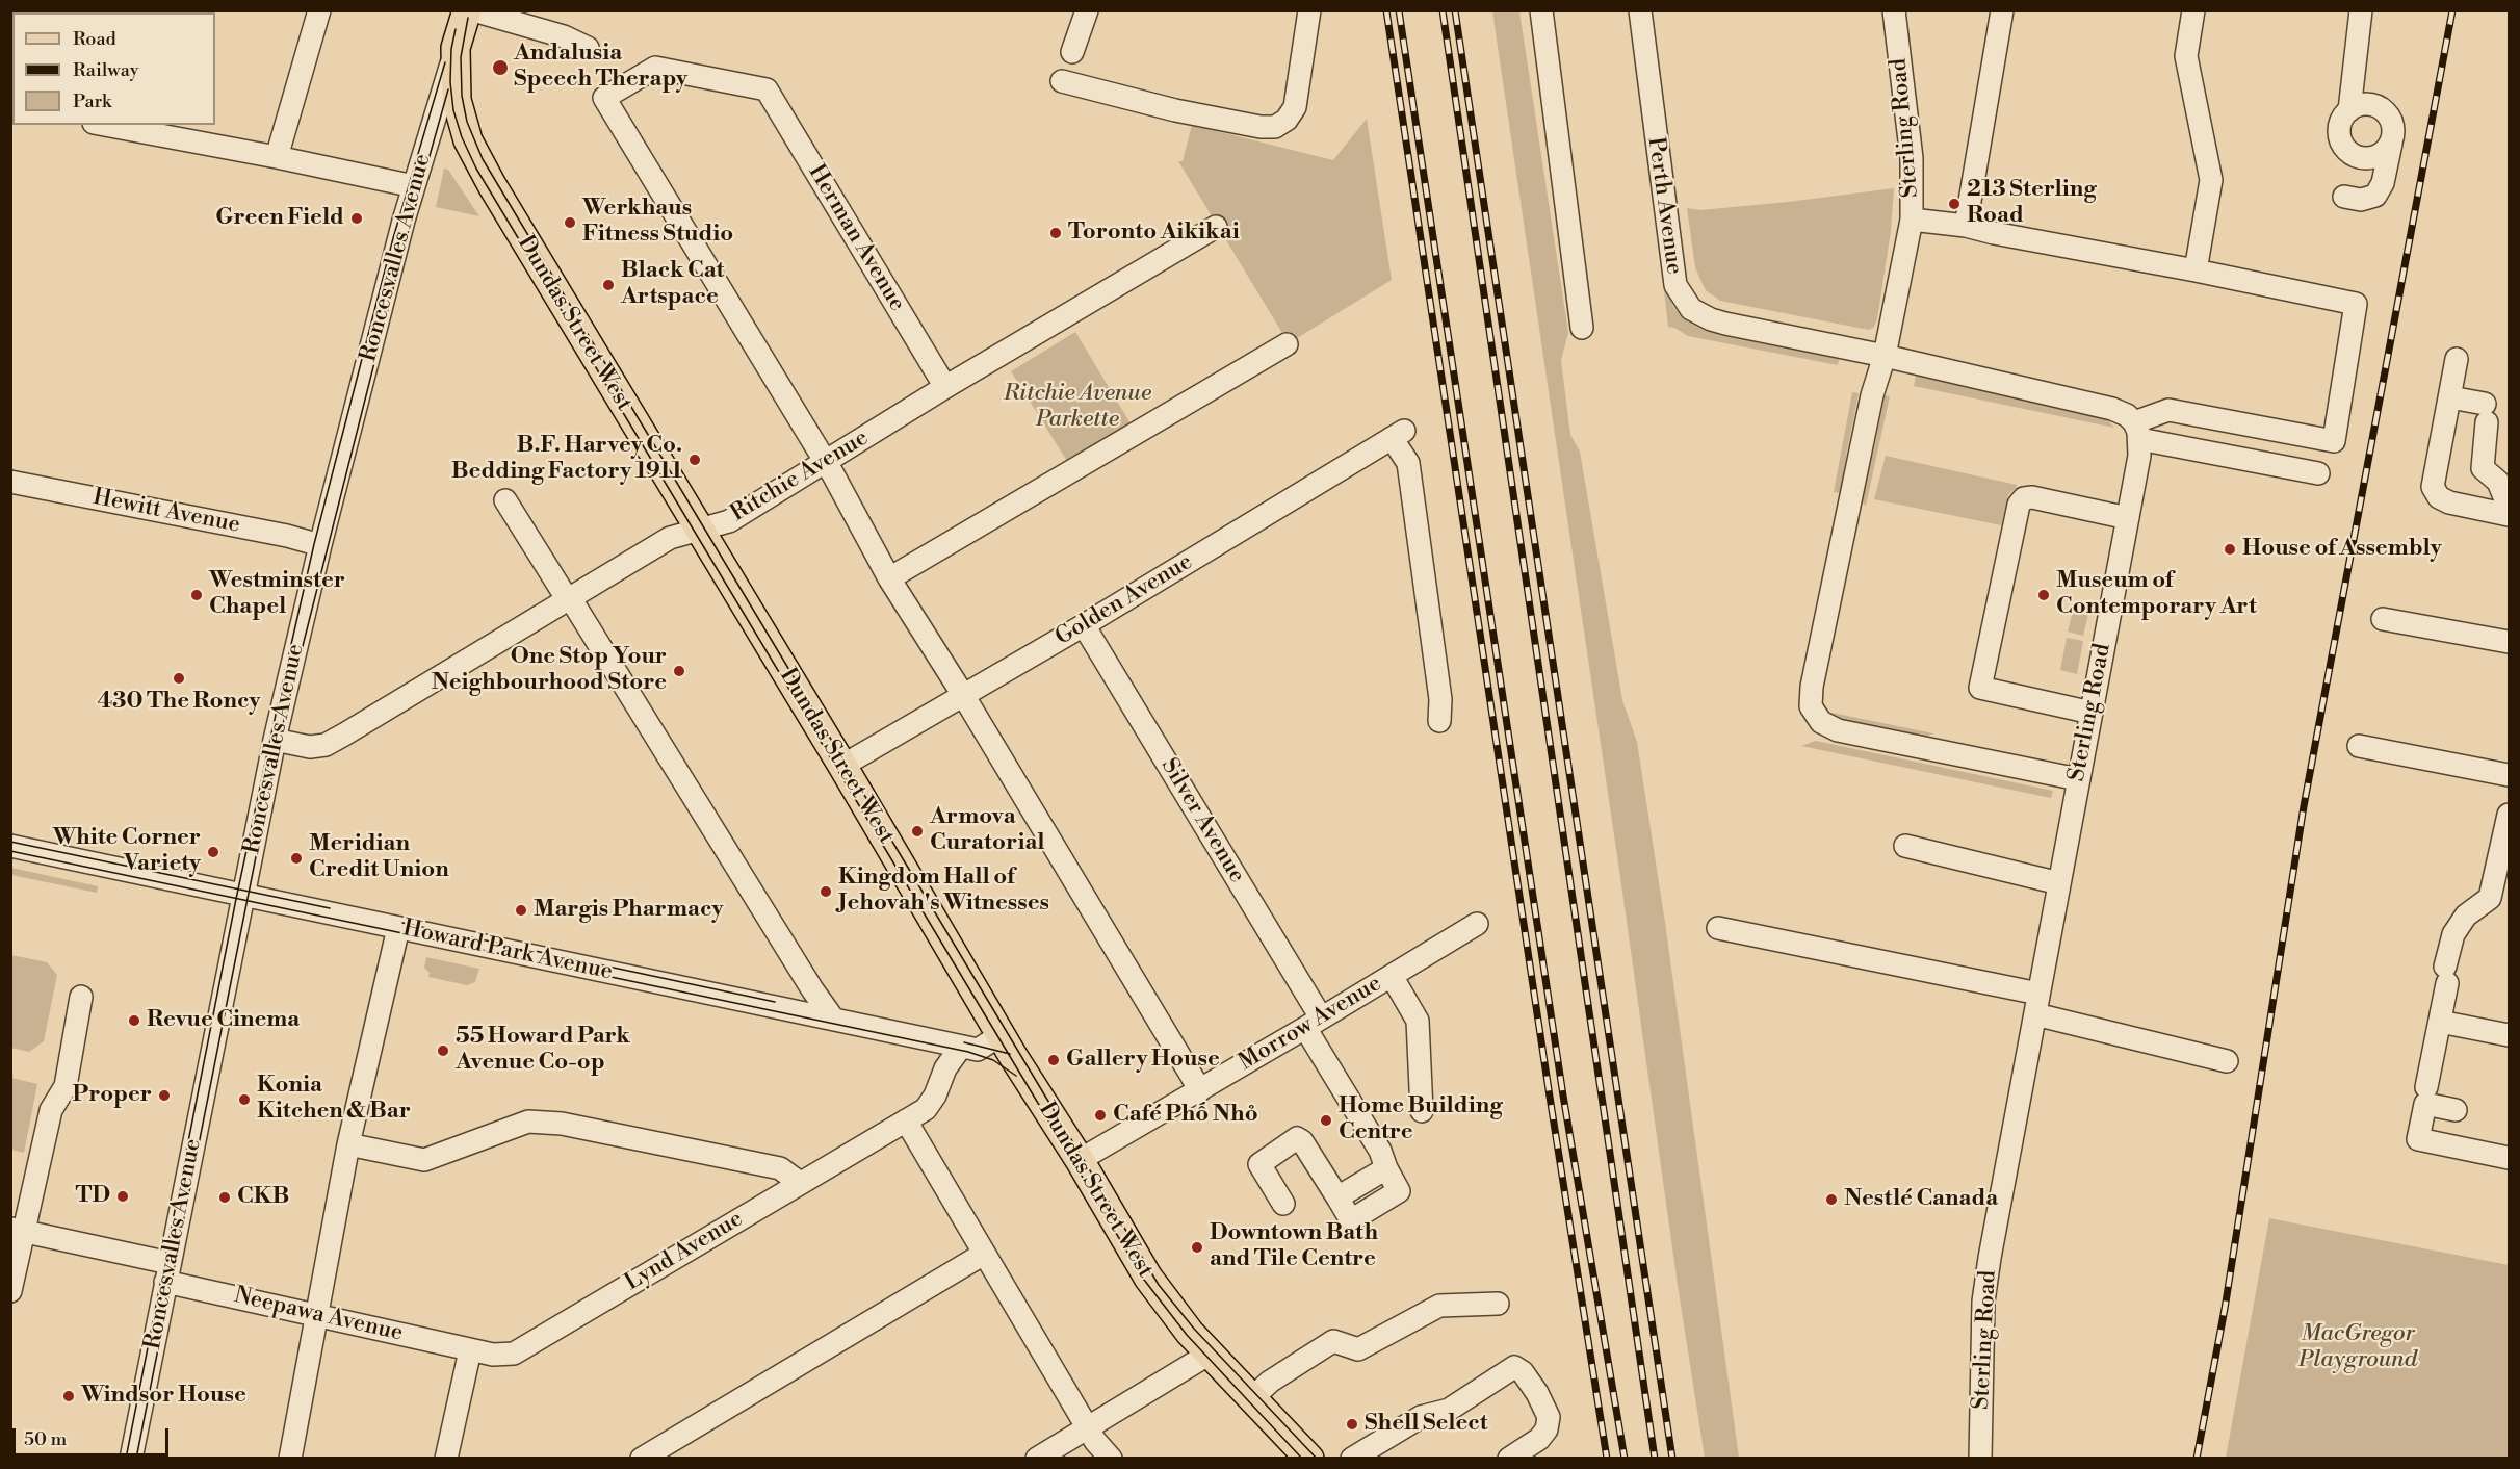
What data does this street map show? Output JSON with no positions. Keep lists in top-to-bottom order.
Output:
{
  "streets": {
    "main road": ["Dundas Street West"],
    "street": [
      "Sterling Road",
      "Perth Avenue",
      "Herman Avenue",
      "Roncesvalles Avenue",
      "Ritchie Avenue",
      "Hewitt Avenue",
      "Golden Avenue",
      "Silver Avenue",
      "Howard Park Avenue",
      "Morrow Avenue",
      "Lynd Avenue",
      "Neepawa Avenue"
    ]
  },
  "crossings": [
    ["Sterling Road", "Perth Avenue"],
    ["Herman Avenue", "Ritchie Avenue"],
    ["Roncesvalles Avenue", "Dundas Street West"],
    ["Roncesvalles Avenue", "Ritchie Avenue"],
    ["Roncesvalles Avenue", "Hewitt Avenue"],
    ["Roncesvalles Avenue", "Howard Park Avenue"],
    ["Roncesvalles Avenue", "Neepawa Avenue"],
    ["Dundas Street West", "Ritchie Avenue"],
    ["Dundas Street West", "Golden Avenue"],
    ["Dundas Street West", "Howard Park Avenue"],
    ["Dundas Street West", "Morrow Avenue"],
    ["Golden Avenue", "Silver Avenue"],
    ["Silver Avenue", "Morrow Avenue"],
    ["Howard Park Avenue", "Lynd Avenue"],
    ["Lynd Avenue", "Neepawa Avenue"]
  ],
  "parks": ["Ritchie Avenue Parkette", "MacGregor Playground"],
  "places": [
    "Andalusia Speech Therapy",
    "213 Sterling Road",
    "Green Field",
    "Werkhaus Fitness Studio",
    "Toronto Aikikai",
    "Black Cat Artspace",
    "B.F. Harvey Co. Bedding Factory 1911",
    "House of Assembly",
    "Westminster Chapel",
    "Museum of Contemporary Art",
    "One Stop Your Neighbourhood Store",
    "430 The Roncy",
    "Armova Curatorial",
    "White Corner Variety",
    "Meridian Credit Union",
    "Kingdom Hall of Jehovah's Witnesses",
    "Margis Pharmacy",
    "Revue Cinema",
    "55 Howard Park Avenue Co-op",
    "Gallery House",
    "Proper",
    "Konia Kitchen & Bar",
    "Café Phố Nhỏ",
    "Home Building Centre",
    "TD",
    "CKB",
    "Nestlé Canada",
    "Downtown Bath and Tile Centre",
    "Windsor House",
    "Shell Select"
  ],
  "legend": ["Road", "Railway", "Park"],
  "scale_bar": "50 m"
}
